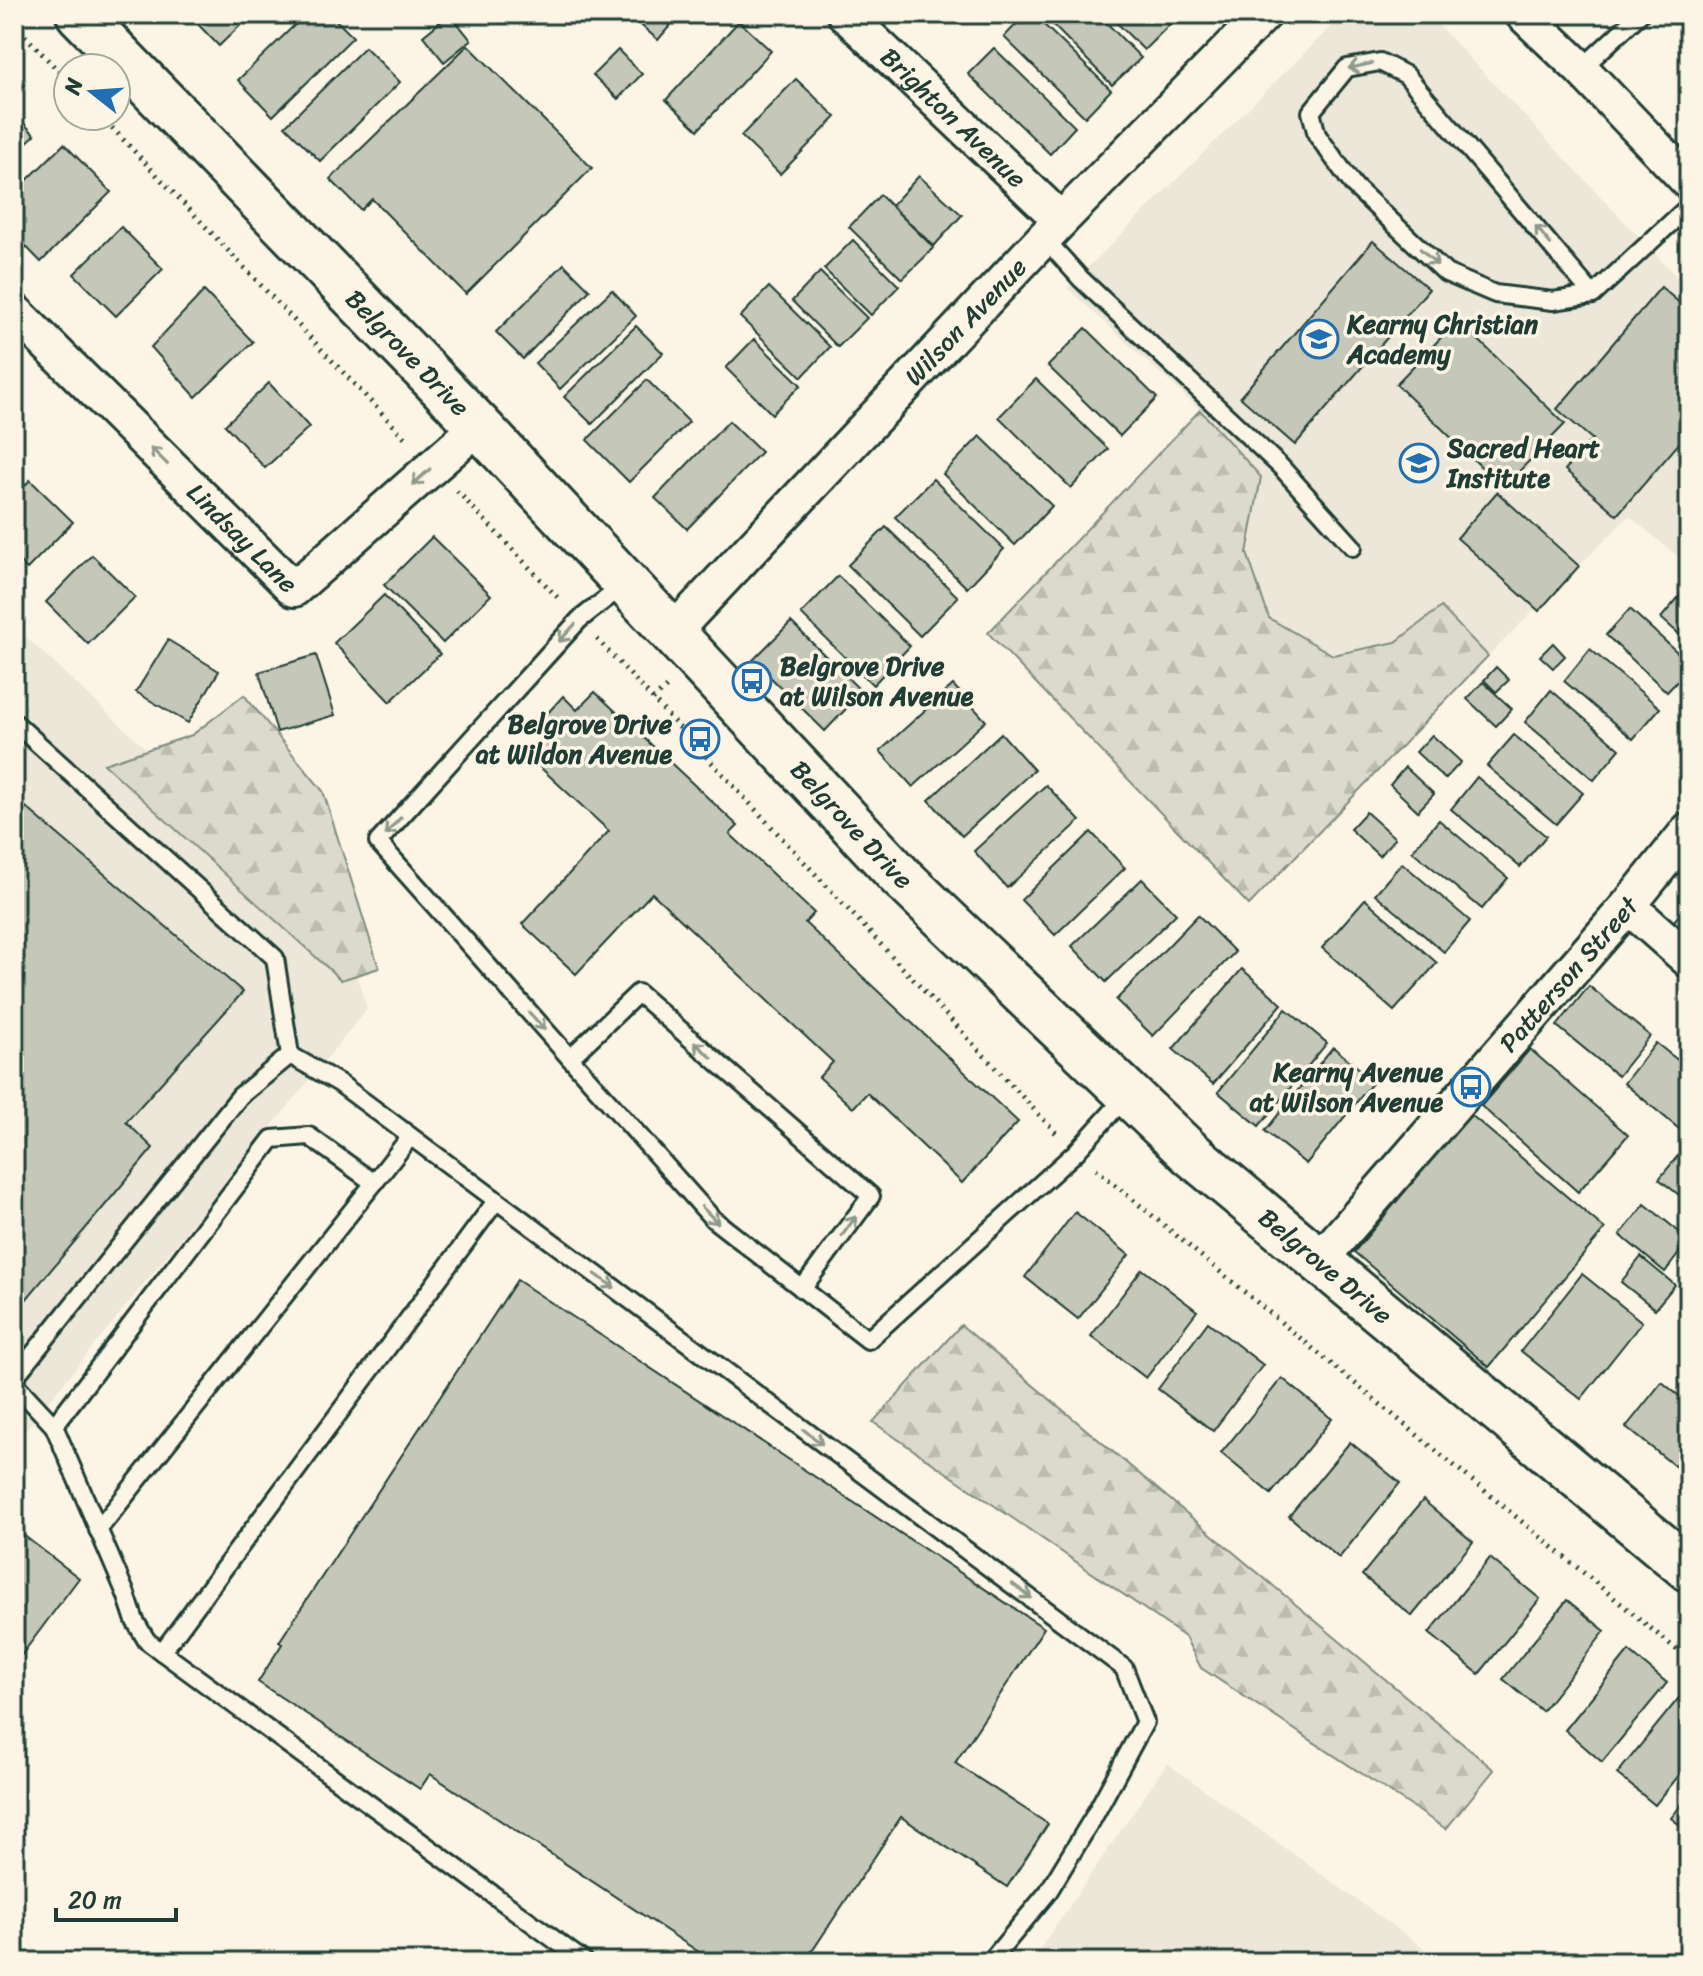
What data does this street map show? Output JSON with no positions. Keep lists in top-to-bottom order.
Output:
{
  "streets": {
    "street": [
      "Brighton Avenue",
      "Wilson Avenue",
      "Belgrove Drive",
      "Lindsay Lane",
      "Patterson Street"
    ]
  },
  "crossings": [
    ["Brighton Avenue", "Wilson Avenue"],
    ["Wilson Avenue", "Belgrove Drive"],
    ["Belgrove Drive", "Lindsay Lane"],
    ["Belgrove Drive", "Patterson Street"]
  ],
  "places": {
    "school or university": ["Kearny Christian Academy", "Sacred Heart Institute"],
    "bus stop": ["Belgrove Drive at Wilson Avenue", "Belgrove Drive at Wildon Avenue", "Kearny Avenue at Wilson Avenue"]
  },
  "scale_bar": "20 m",
  "north": "left"
}
